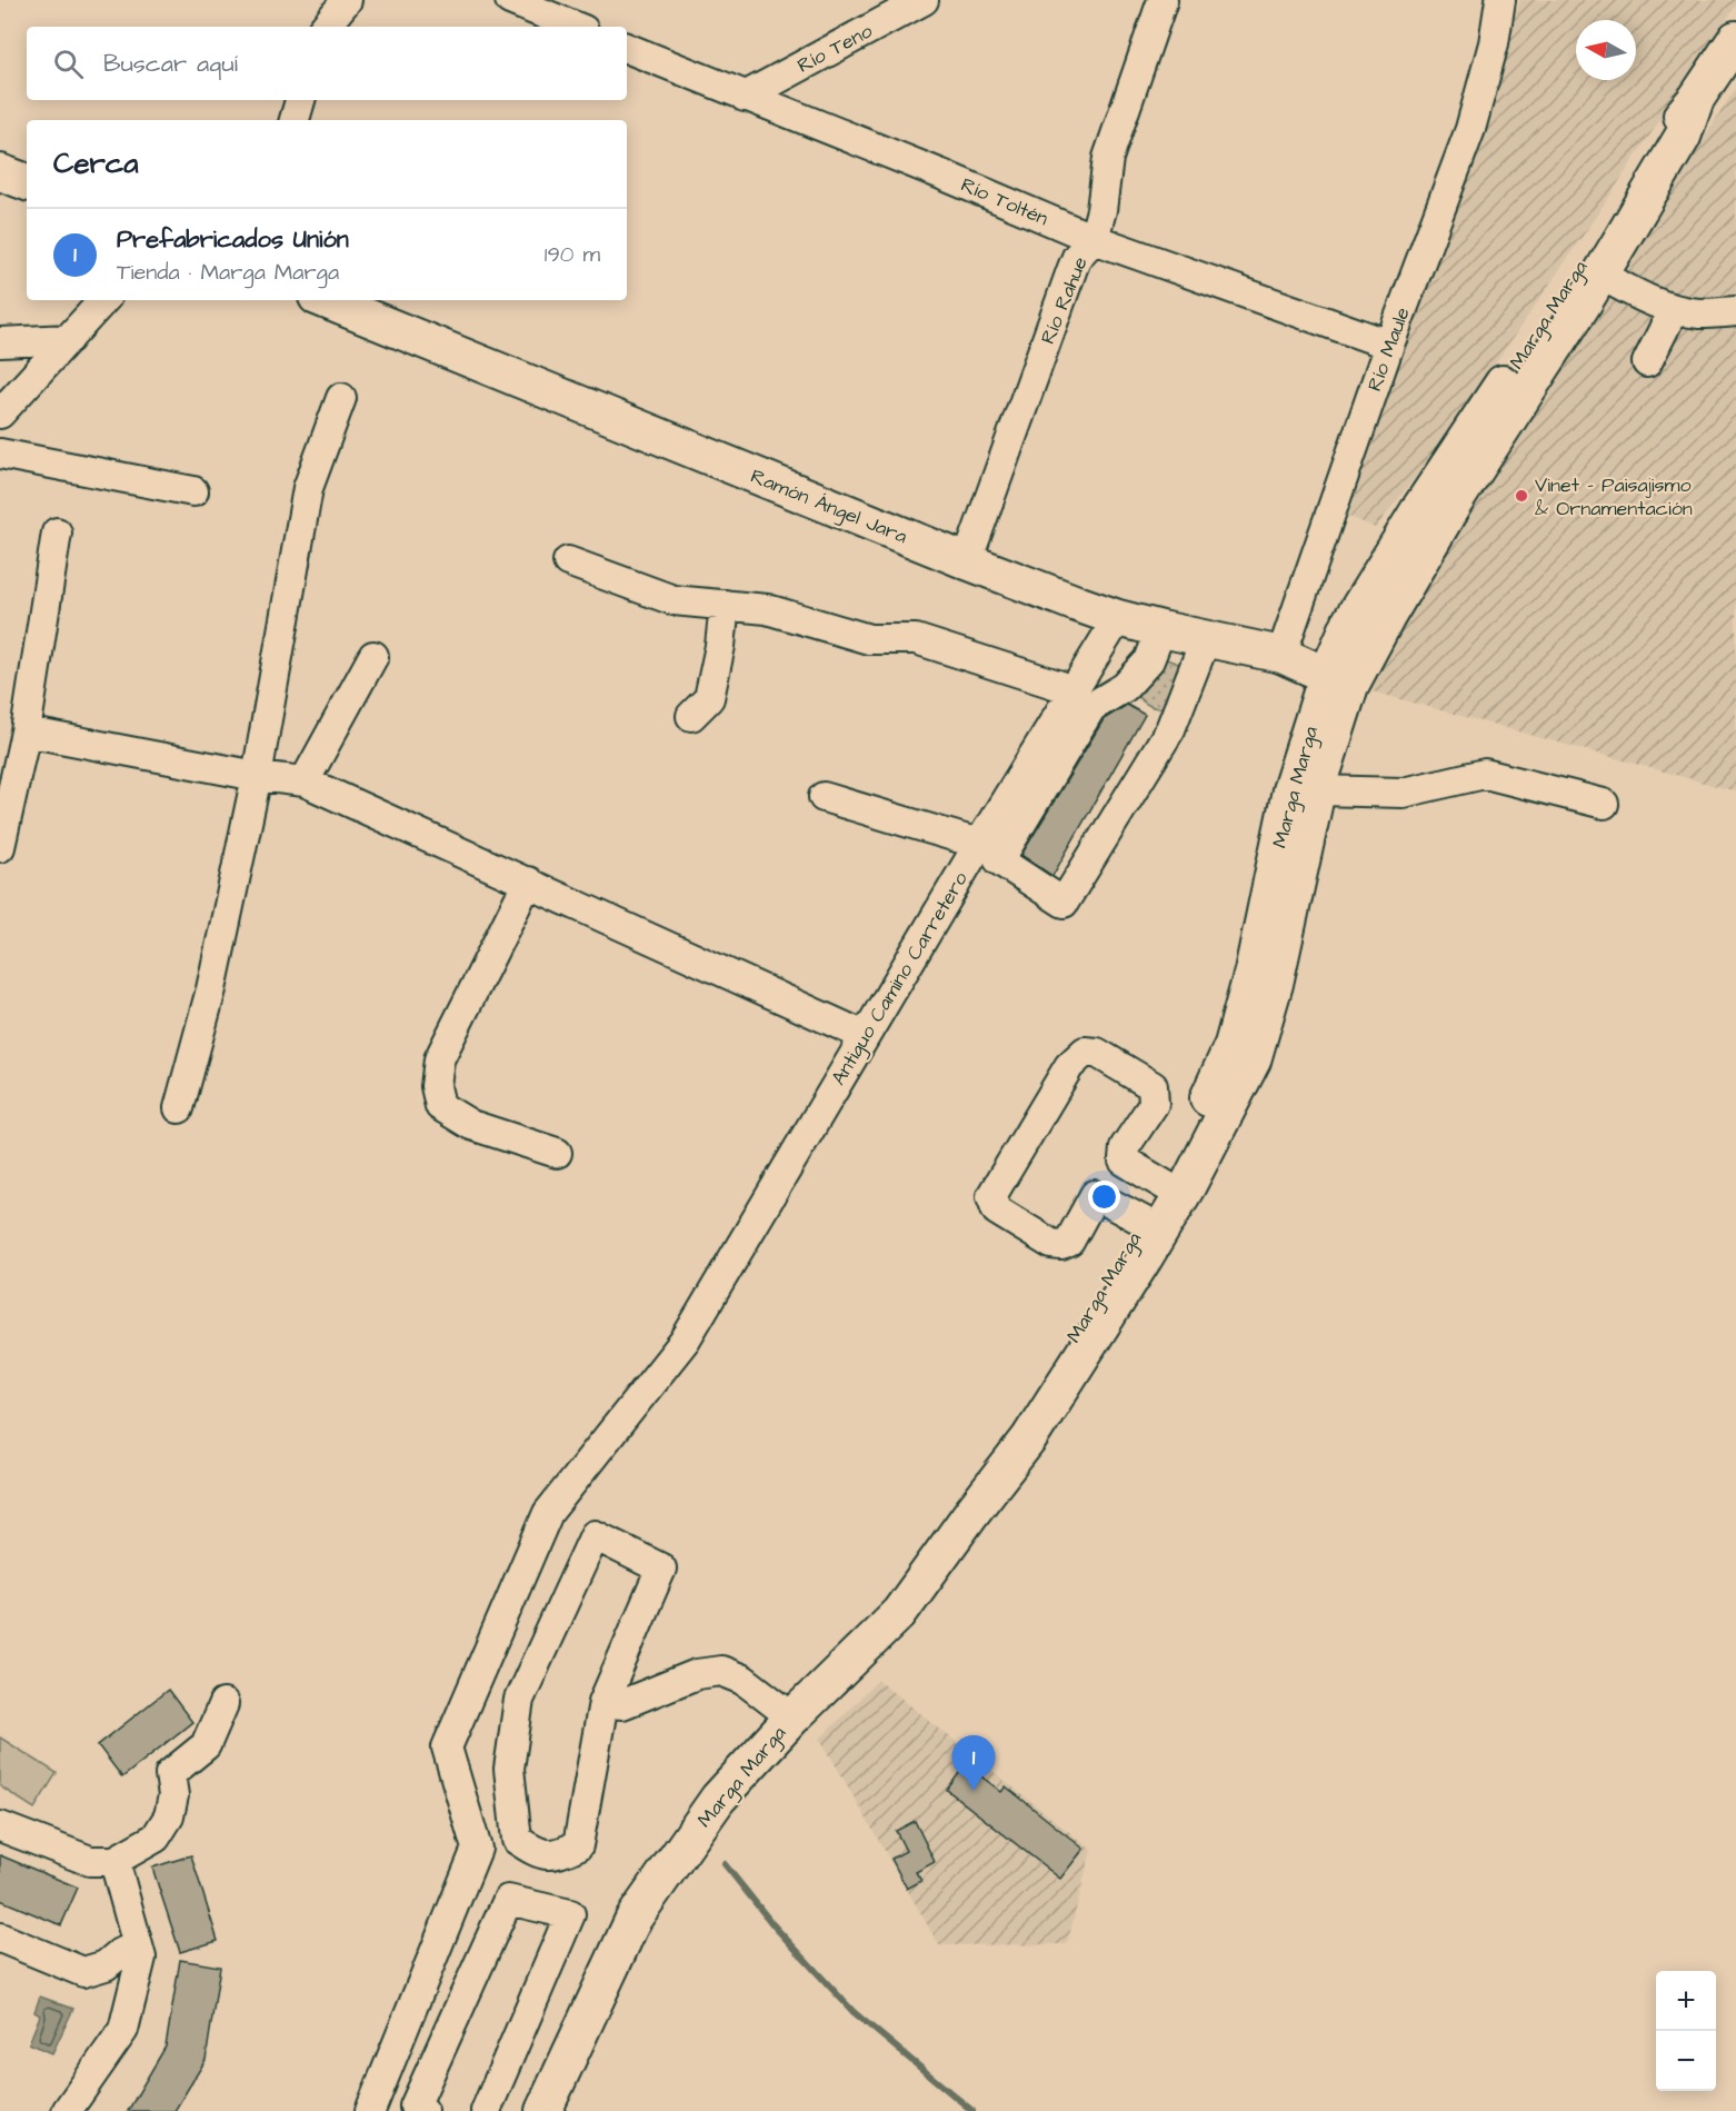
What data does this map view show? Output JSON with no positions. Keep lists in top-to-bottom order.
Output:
{
  "streets": {
    "main road": ["Marga Marga", "Ramón Ángel Jara"],
    "street": [
      "Río Teno",
      "Río Toltén",
      "Río Rahue",
      "Río Maule",
      "Antiguo Camino Carretero"
    ]
  },
  "crossings": [
    ["Río Teno", "Río Toltén"],
    ["Río Toltén", "Río Rahue"],
    ["Río Toltén", "Río Maule"],
    ["Río Rahue", "Ramón Ángel Jara"],
    ["Marga Marga", "Ramón Ángel Jara"],
    ["Río Maule", "Ramón Ángel Jara"],
    ["Ramón Ángel Jara", "Antiguo Camino Carretero"]
  ],
  "places": ["Vinet - Paisajismo & Ornamentación"],
  "north": "left",
  "page": {
    "search": "Buscar aquí",
    "heading": "Cerca",
    "list": [
      {
        "mark": "1",
        "name": "Prefabricados Unión",
        "note": "Tienda · Marga Marga",
        "value": "190 m"
      }
    ],
    "pins": "1",
    "map_buttons": ["+", "−"]
  }
}
